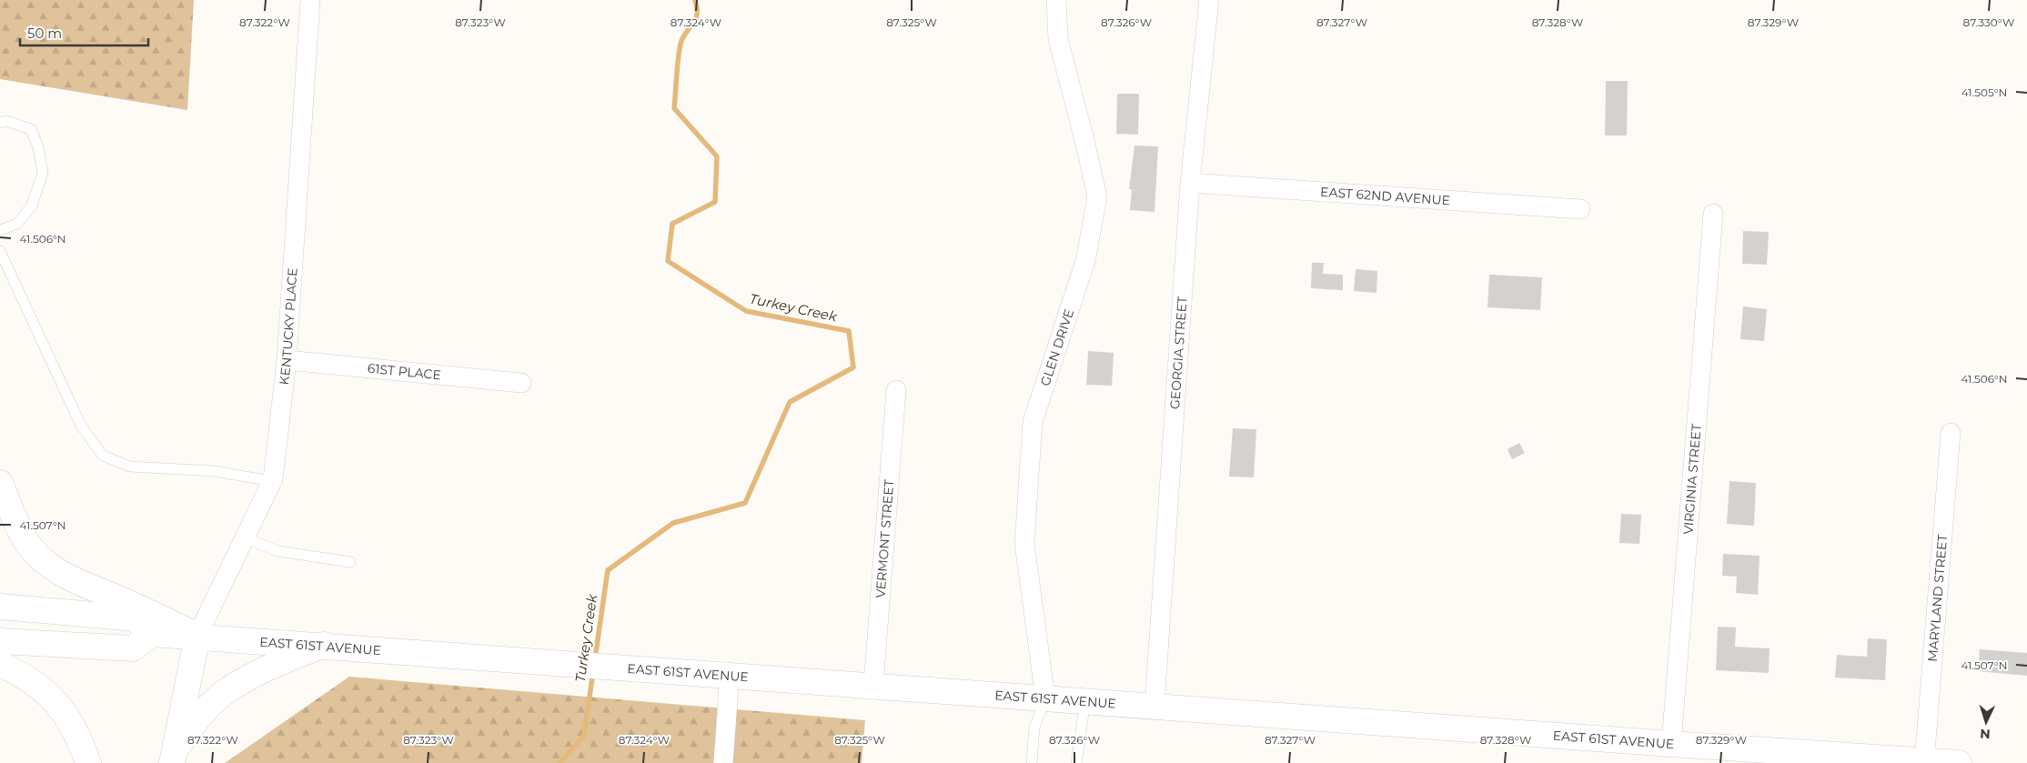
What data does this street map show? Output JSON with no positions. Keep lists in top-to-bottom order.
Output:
{
  "streets": {
    "main road": ["EAST 61ST AVENUE"],
    "street": [
      "EAST 62ND AVENUE",
      "KENTUCKY PLACE",
      "GLEN DRIVE",
      "GEORGIA STREET",
      "61ST PLACE",
      "VIRGINIA STREET",
      "VERMONT STREET",
      "MARYLAND STREET"
    ]
  },
  "crossings": [
    ["EAST 62ND AVENUE", "GEORGIA STREET"],
    ["KENTUCKY PLACE", "61ST PLACE"],
    ["KENTUCKY PLACE", "EAST 61ST AVENUE"],
    ["GLEN DRIVE", "EAST 61ST AVENUE"],
    ["GEORGIA STREET", "EAST 61ST AVENUE"],
    ["VIRGINIA STREET", "EAST 61ST AVENUE"],
    ["VERMONT STREET", "EAST 61ST AVENUE"],
    ["MARYLAND STREET", "EAST 61ST AVENUE"]
  ],
  "water": ["Turkey Creek"],
  "scale_bar": "50 m",
  "north": "bottom",
  "coordinates": [
    "87.322°W",
    "87.323°W",
    "87.324°W",
    "87.325°W",
    "87.326°W",
    "87.327°W",
    "87.328°W",
    "87.329°W",
    "87.330°W",
    "41.505°N",
    "41.506°N",
    "41.507°N"
  ]
}
